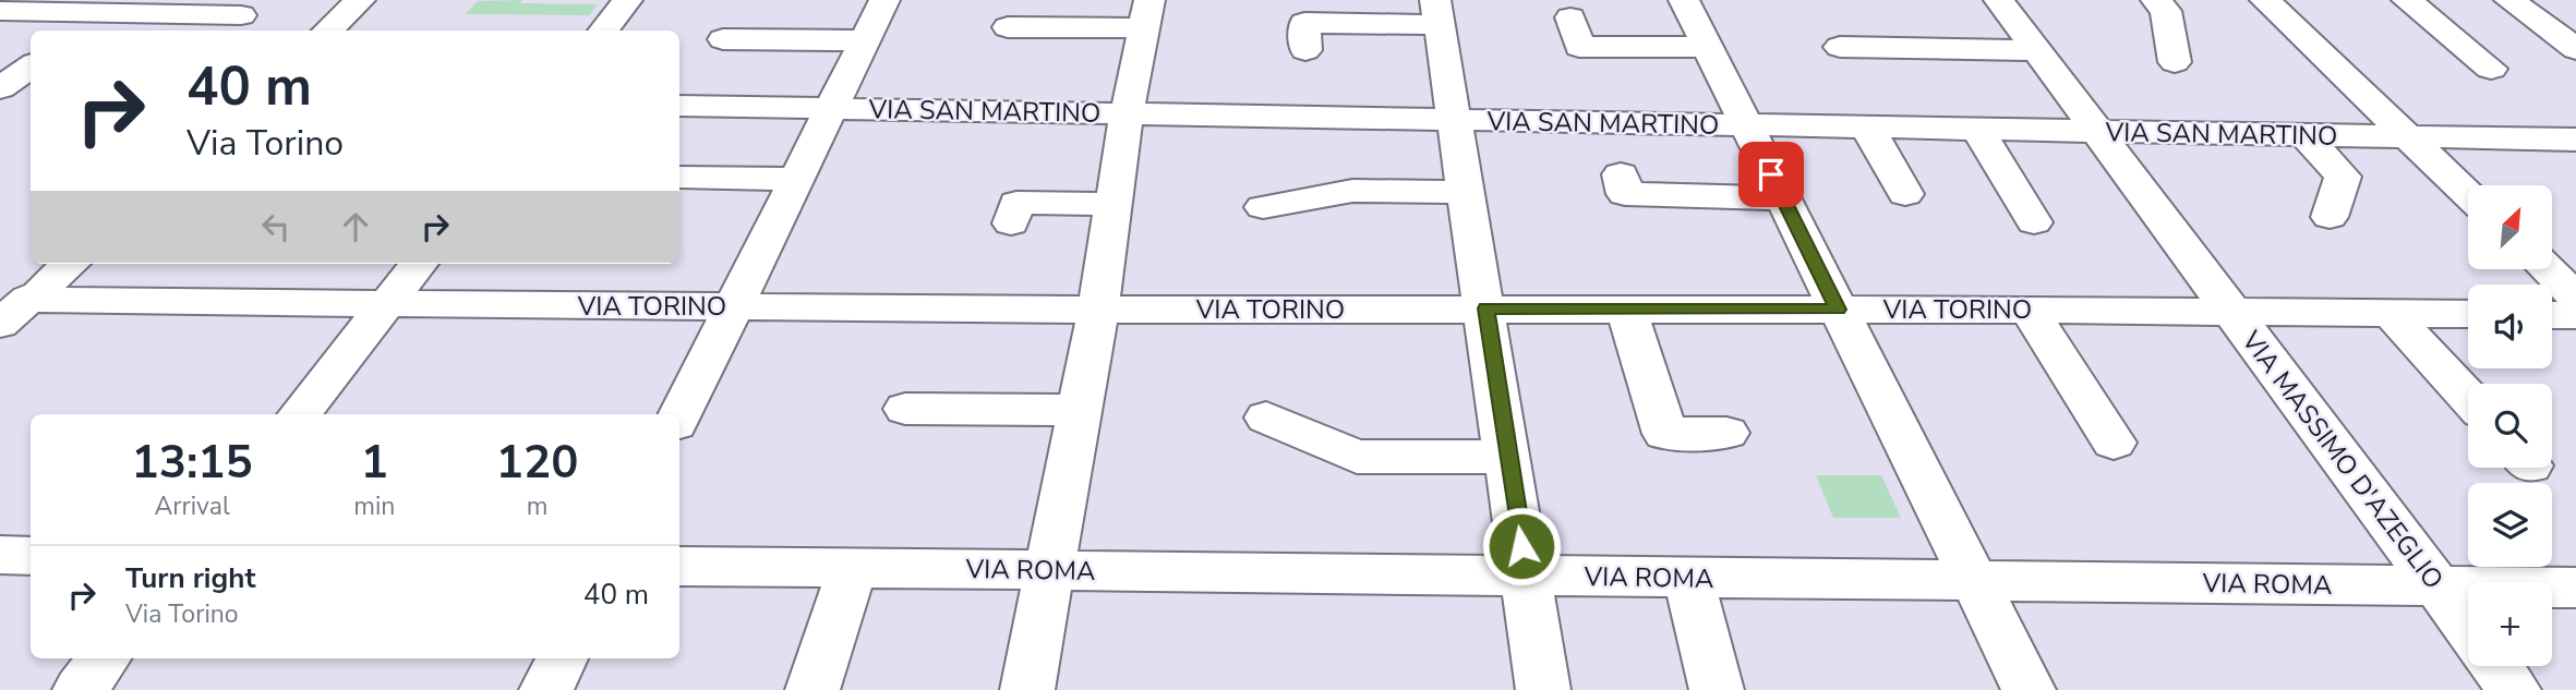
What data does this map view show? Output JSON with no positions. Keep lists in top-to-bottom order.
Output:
{
  "streets": {
    "street": [
      "VIA SAN MARTINO",
      "VIA TORINO",
      "VIA MASSIMO D'AZEGLIO",
      "VIA ROMA"
    ]
  },
  "crossings": [
    ["VIA SAN MARTINO", "VIA MASSIMO D'AZEGLIO"],
    ["VIA TORINO", "VIA MASSIMO D'AZEGLIO"],
    ["VIA MASSIMO D'AZEGLIO", "VIA ROMA"]
  ],
  "north": "top right",
  "page": {
    "turn": ["40 m", "Via Torino"],
    "map_buttons": "+",
    "eta": [
      "13:15",
      "Arrival",
      "1",
      "min",
      "120",
      "m"
    ],
    "list": [
      {
        "name": "Turn right",
        "note": "Via Torino",
        "value": "40 m"
      }
    ]
  }
}
